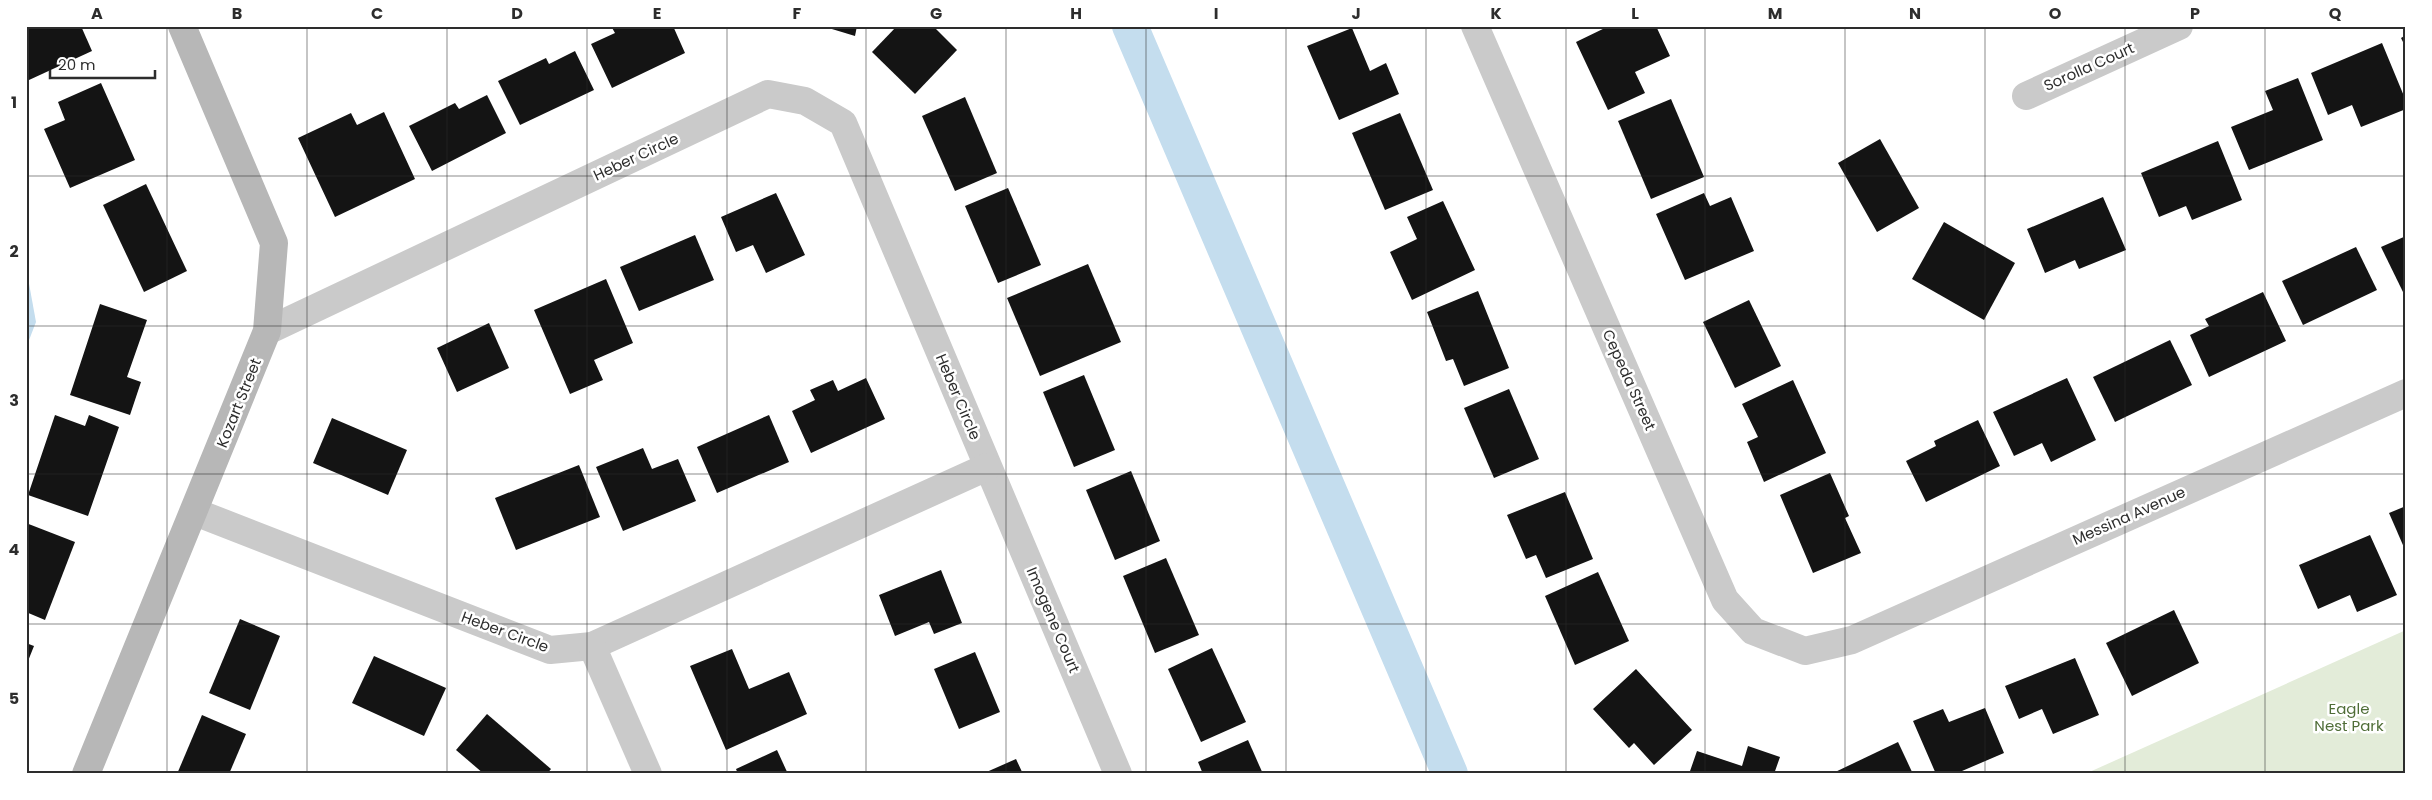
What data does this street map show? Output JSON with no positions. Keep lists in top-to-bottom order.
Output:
{
  "streets": {
    "street": [
      "Sorolla Court",
      "Heber Circle",
      "Cepeda Street",
      "Kozart Street",
      "Messina Avenue",
      "Imogene Court"
    ]
  },
  "crossings": [
    ["Heber Circle", "Kozart Street"],
    ["Heber Circle", "Imogene Court"],
    ["Cepeda Street", "Messina Avenue"]
  ],
  "parks": ["Eagle Nest Park"],
  "scale_bar": "20 m",
  "grid": {
    "columns": [
      "A",
      "B",
      "C",
      "D",
      "E",
      "F",
      "G",
      "H",
      "I",
      "J",
      "K",
      "L",
      "M",
      "N",
      "O",
      "P",
      "Q"
    ],
    "rows": [
      "1",
      "2",
      "3",
      "4",
      "5"
    ]
  }
}
